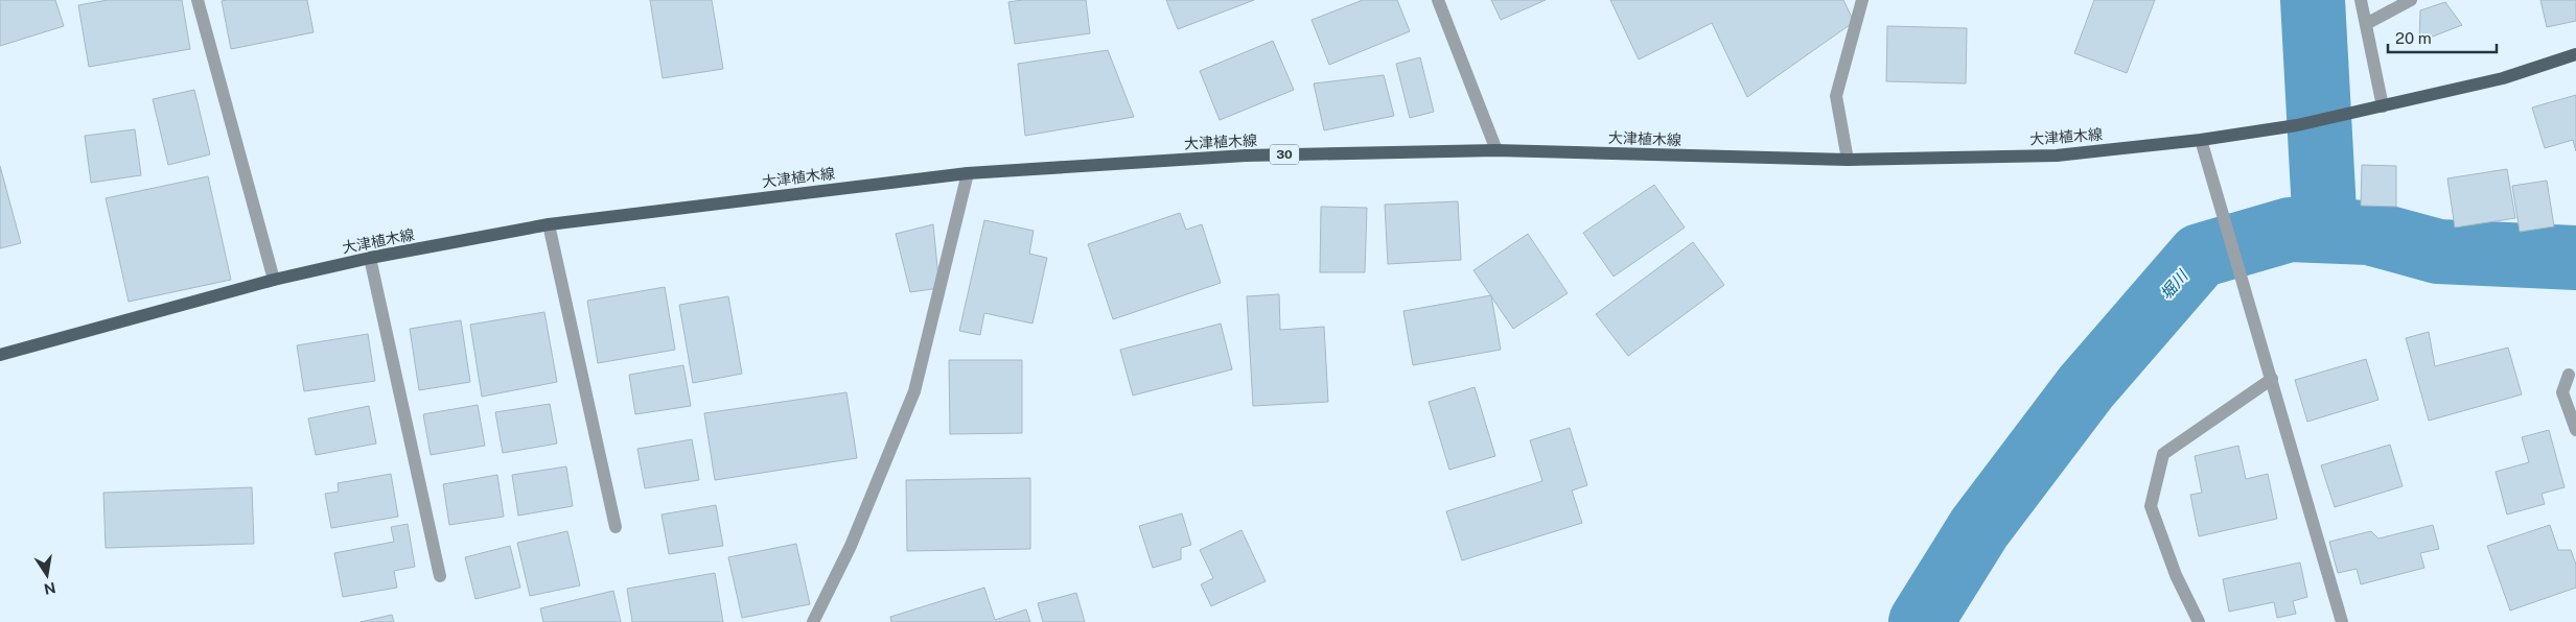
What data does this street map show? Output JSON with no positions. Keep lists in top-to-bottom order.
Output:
{
  "streets": {
    "main road": ["大津植木線", "30"]
  },
  "water": ["堀川"],
  "scale_bar": "20 m",
  "north": "bottom"
}
